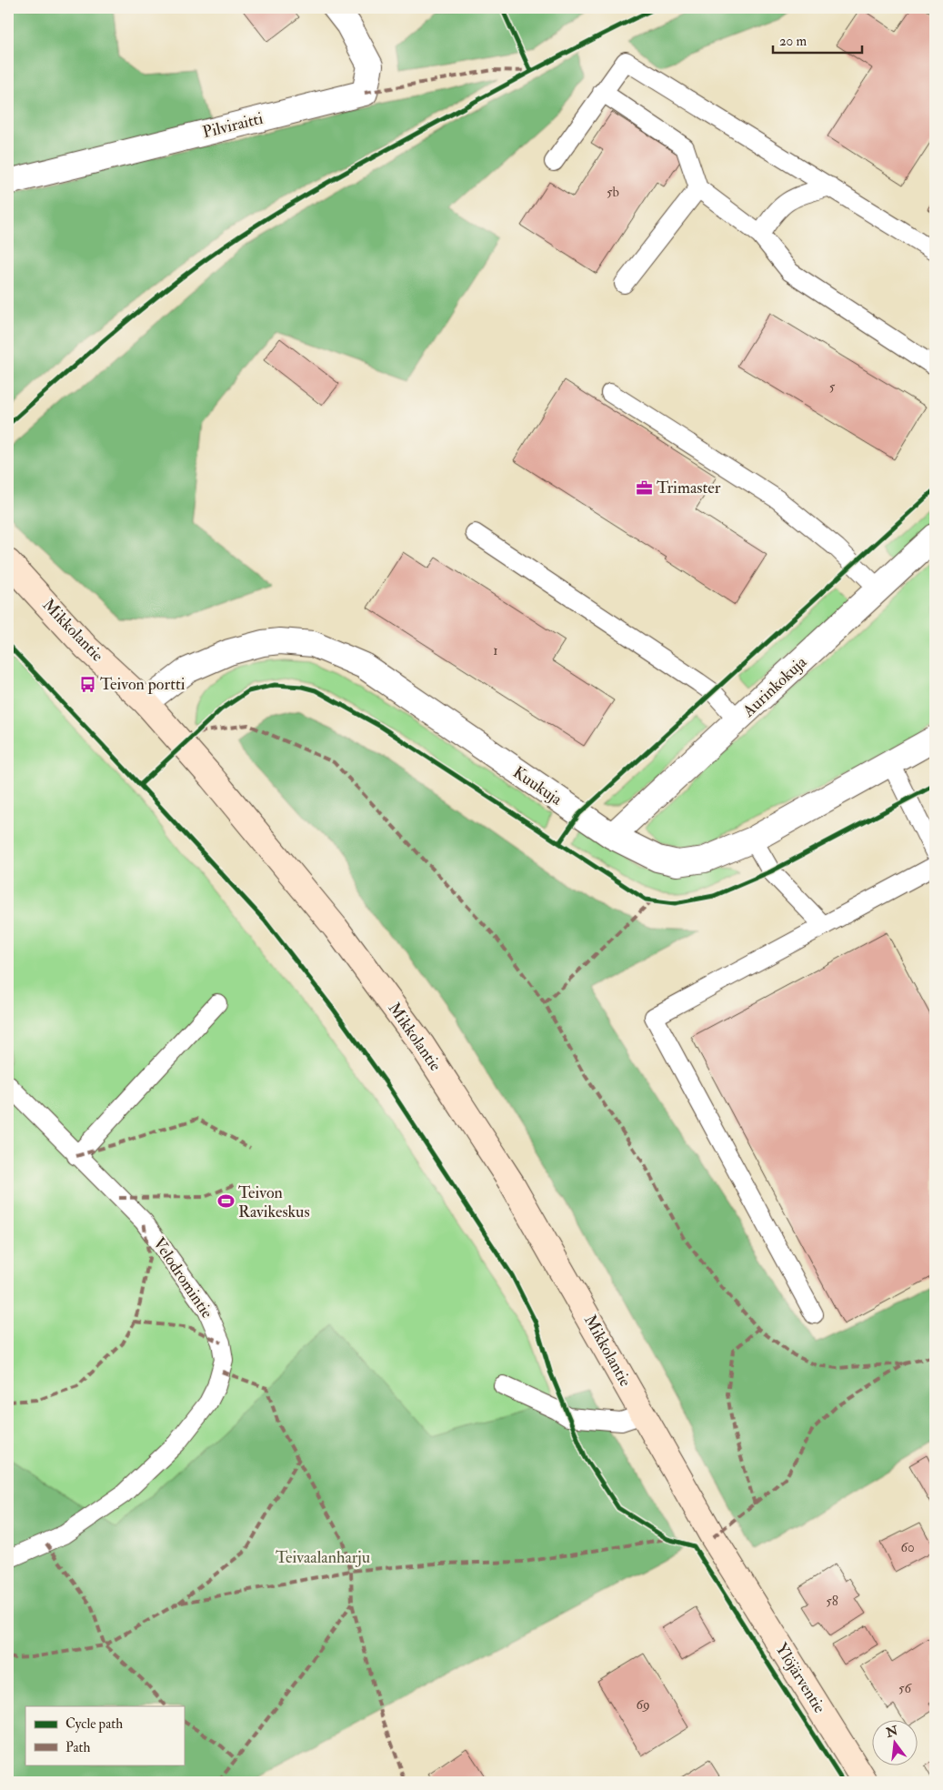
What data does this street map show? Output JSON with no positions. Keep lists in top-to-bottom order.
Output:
{
  "streets": {
    "main road": ["Mikkolantie", "Ylöjärventie"],
    "street": ["Pilviraitti", "Aurinkokuja", "Kuukuja"],
    "lane": ["Velodromintie"]
  },
  "crossings": [
    ["Mikkolantie", "Kuukuja"],
    ["Mikkolantie", "Ylöjärventie"],
    ["Aurinkokuja", "Kuukuja"]
  ],
  "parks": ["Teivaalanharju"],
  "places": {
    "office": ["Trimaster"],
    "bus stop": ["Teivon portti"],
    "sports": ["Teivon Ravikeskus"]
  },
  "house_numbers": [
    "5b",
    "5",
    "1",
    "60",
    "58",
    "56",
    "69"
  ],
  "legend": ["Cycle path", "Path"],
  "scale_bar": "20 m",
  "north": "top"
}
